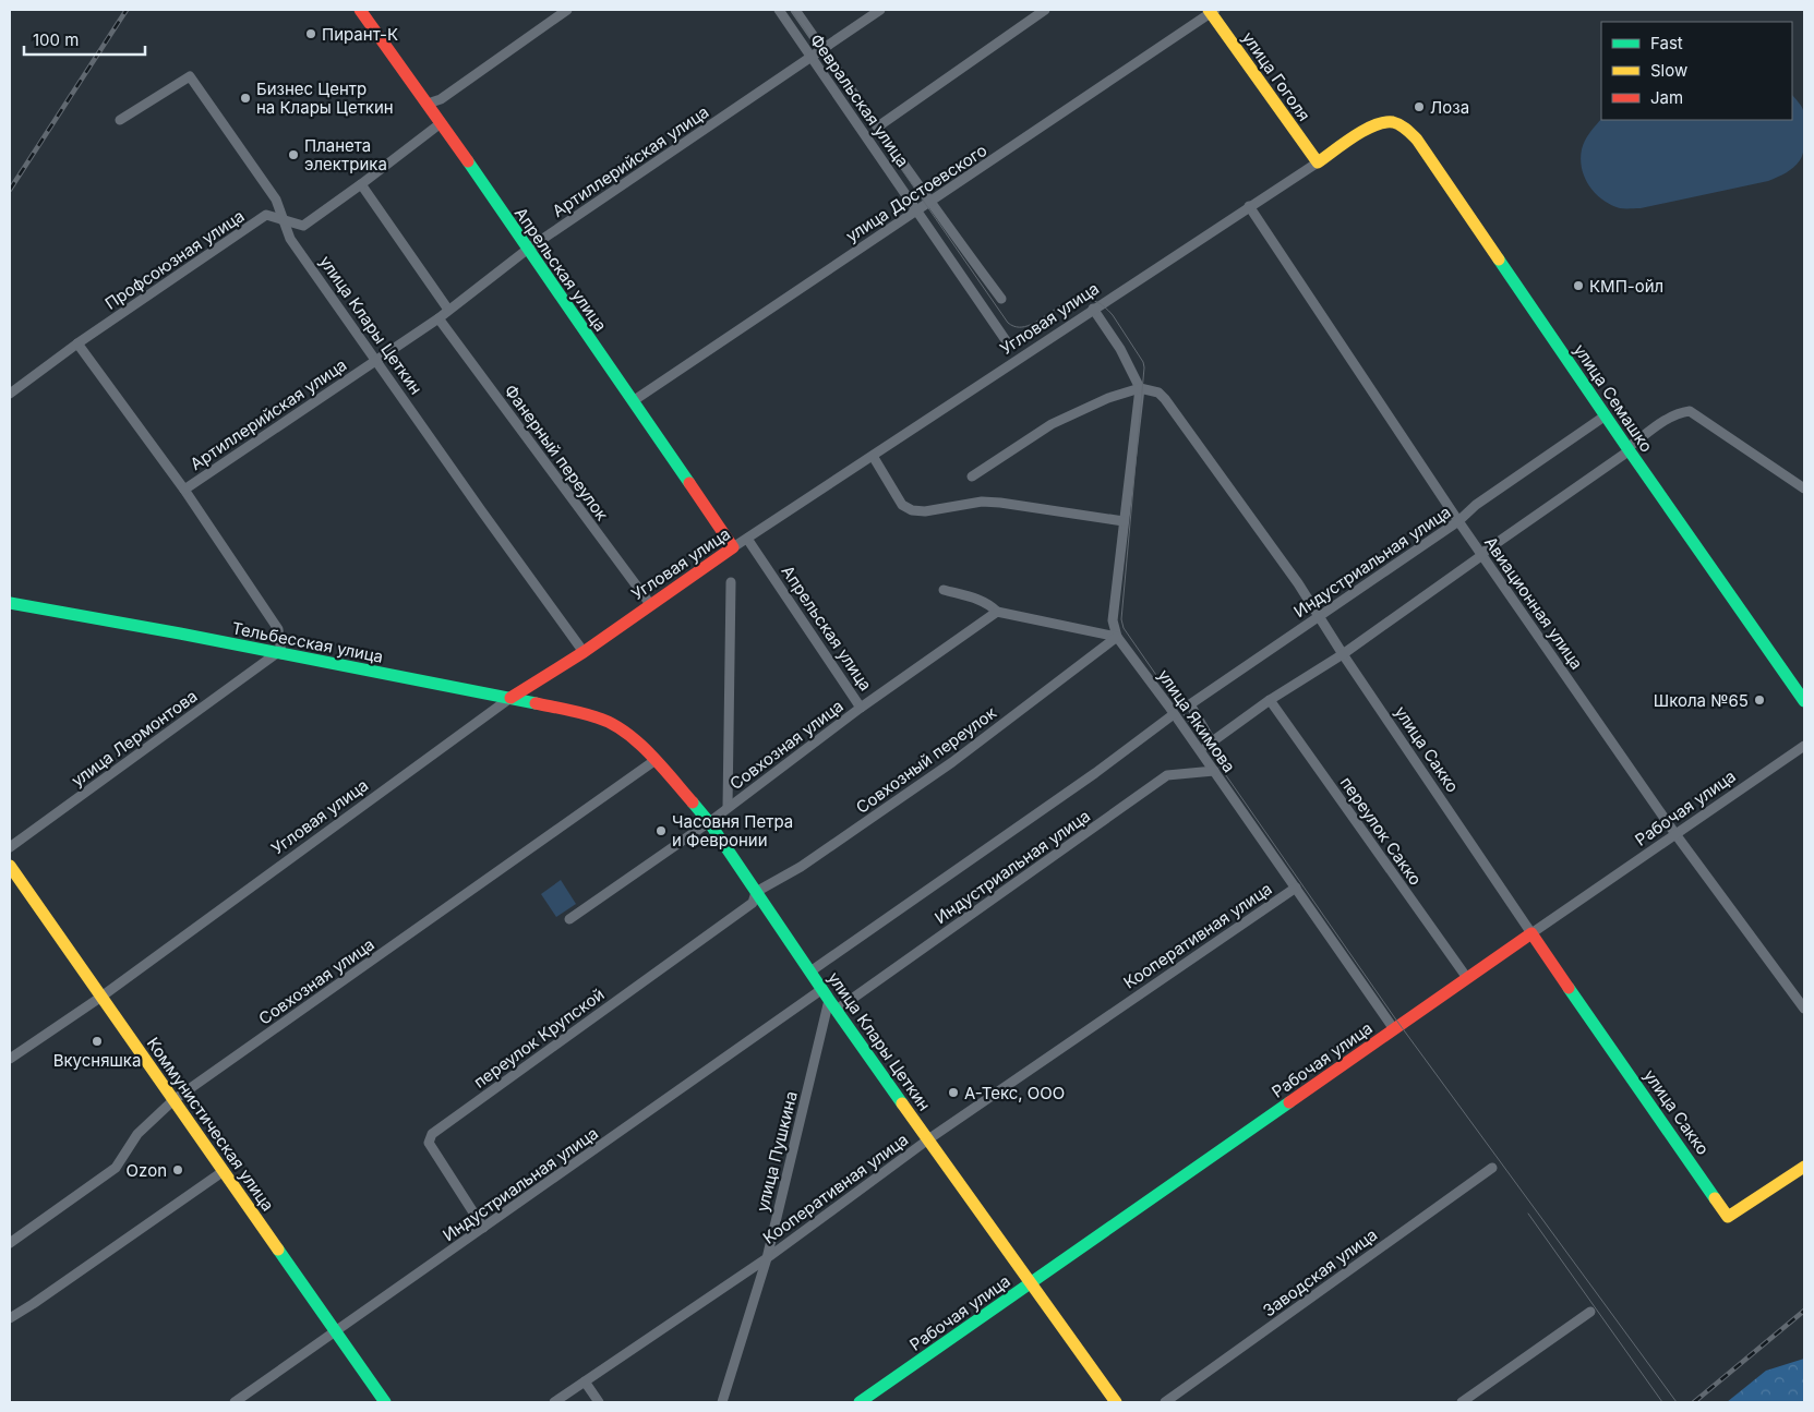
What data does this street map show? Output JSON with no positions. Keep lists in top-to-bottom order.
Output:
{
  "streets": {
    "street": [
      "улица Гоголя",
      "Февральская улица",
      "Артиллерийская улица",
      "улица Достоевского",
      "Профсоюзная улица",
      "Апрельская улица",
      "Угловая улица",
      "улица Клары Цеткин",
      "улица Семашко",
      "Фанерный переулок",
      "Индустриальная улица",
      "Авиационная улица",
      "Тельбесская улица",
      "улица Якимова",
      "улица Лермонтова",
      "Совхозная улица",
      "улица Сакко",
      "Совхозный переулок",
      "Рабочая улица",
      "переулок Сакко",
      "Кооперативная улица",
      "переулок Крупской",
      "Коммунистическая улица",
      "улица Пушкина",
      "Заводская улица"
    ]
  },
  "crossings": [
    ["улица Гоголя", "улица Достоевского"],
    ["улица Гоголя", "Угловая улица"],
    ["Февральская улица", "Артиллерийская улица"],
    ["Февральская улица", "улица Достоевского"],
    ["Артиллерийская улица", "Апрельская улица"],
    ["Артиллерийская улица", "улица Клары Цеткин"],
    ["Артиллерийская улица", "Фанерный переулок"],
    ["улица Достоевского", "Апрельская улица"],
    ["Профсоюзная улица", "Апрельская улица"],
    ["Профсоюзная улица", "улица Клары Цеткин"],
    ["Апрельская улица", "Угловая улица"],
    ["Апрельская улица", "Совхозная улица"],
    ["Угловая улица", "улица Клары Цеткин"],
    ["Угловая улица", "улица Семашко"],
    ["Угловая улица", "Фанерный переулок"],
    ["Угловая улица", "Авиационная улица"],
    ["Угловая улица", "Тельбесская улица"],
    ["Угловая улица", "Коммунистическая улица"],
    ["улица Клары Цеткин", "Индустриальная улица"],
    ["улица Клары Цеткин", "Тельбесская улица"],
    ["улица Клары Цеткин", "Совхозная улица"],
    ["улица Клары Цеткин", "Совхозный переулок"],
    ["улица Клары Цеткин", "Рабочая улица"],
    ["улица Клары Цеткин", "Кооперативная улица"],
    ["улица Клары Цеткин", "переулок Крупской"],
    ["улица Клары Цеткин", "улица Пушкина"],
    ["улица Семашко", "Индустриальная улица"],
    ["Индустриальная улица", "Авиационная улица"],
    ["Индустриальная улица", "улица Якимова"],
    ["Индустриальная улица", "улица Сакко"],
    ["Индустриальная улица", "переулок Крупской"],
    ["Индустриальная улица", "Коммунистическая улица"],
    ["Индустриальная улица", "улица Пушкина"],
    ["Авиационная улица", "Рабочая улица"],
    ["Тельбесская улица", "улица Лермонтова"],
    ["улица Якимова", "улица Сакко"],
    ["улица Якимова", "Совхозный переулок"],
    ["улица Якимова", "Рабочая улица"],
    ["улица Якимова", "Кооперативная улица"],
    ["Совхозная улица", "Коммунистическая улица"],
    ["улица Сакко", "Рабочая улица"],
    ["Совхозный переулок", "переулок Крупской"],
    ["Рабочая улица", "переулок Сакко"],
    ["Кооперативная улица", "улица Пушкина"]
  ],
  "places": [
    "Пирант-К",
    "Бизнес Центр на Клары Цеткин",
    "Лоза",
    "Планета электрика",
    "КМП-ойл",
    "Школа №65",
    "Часовня Петра и Февронии",
    "Вкусняшка",
    "А-Текс, ООО",
    "Ozon"
  ],
  "legend": ["Fast", "Slow", "Jam"],
  "scale_bar": "100 m"
}
